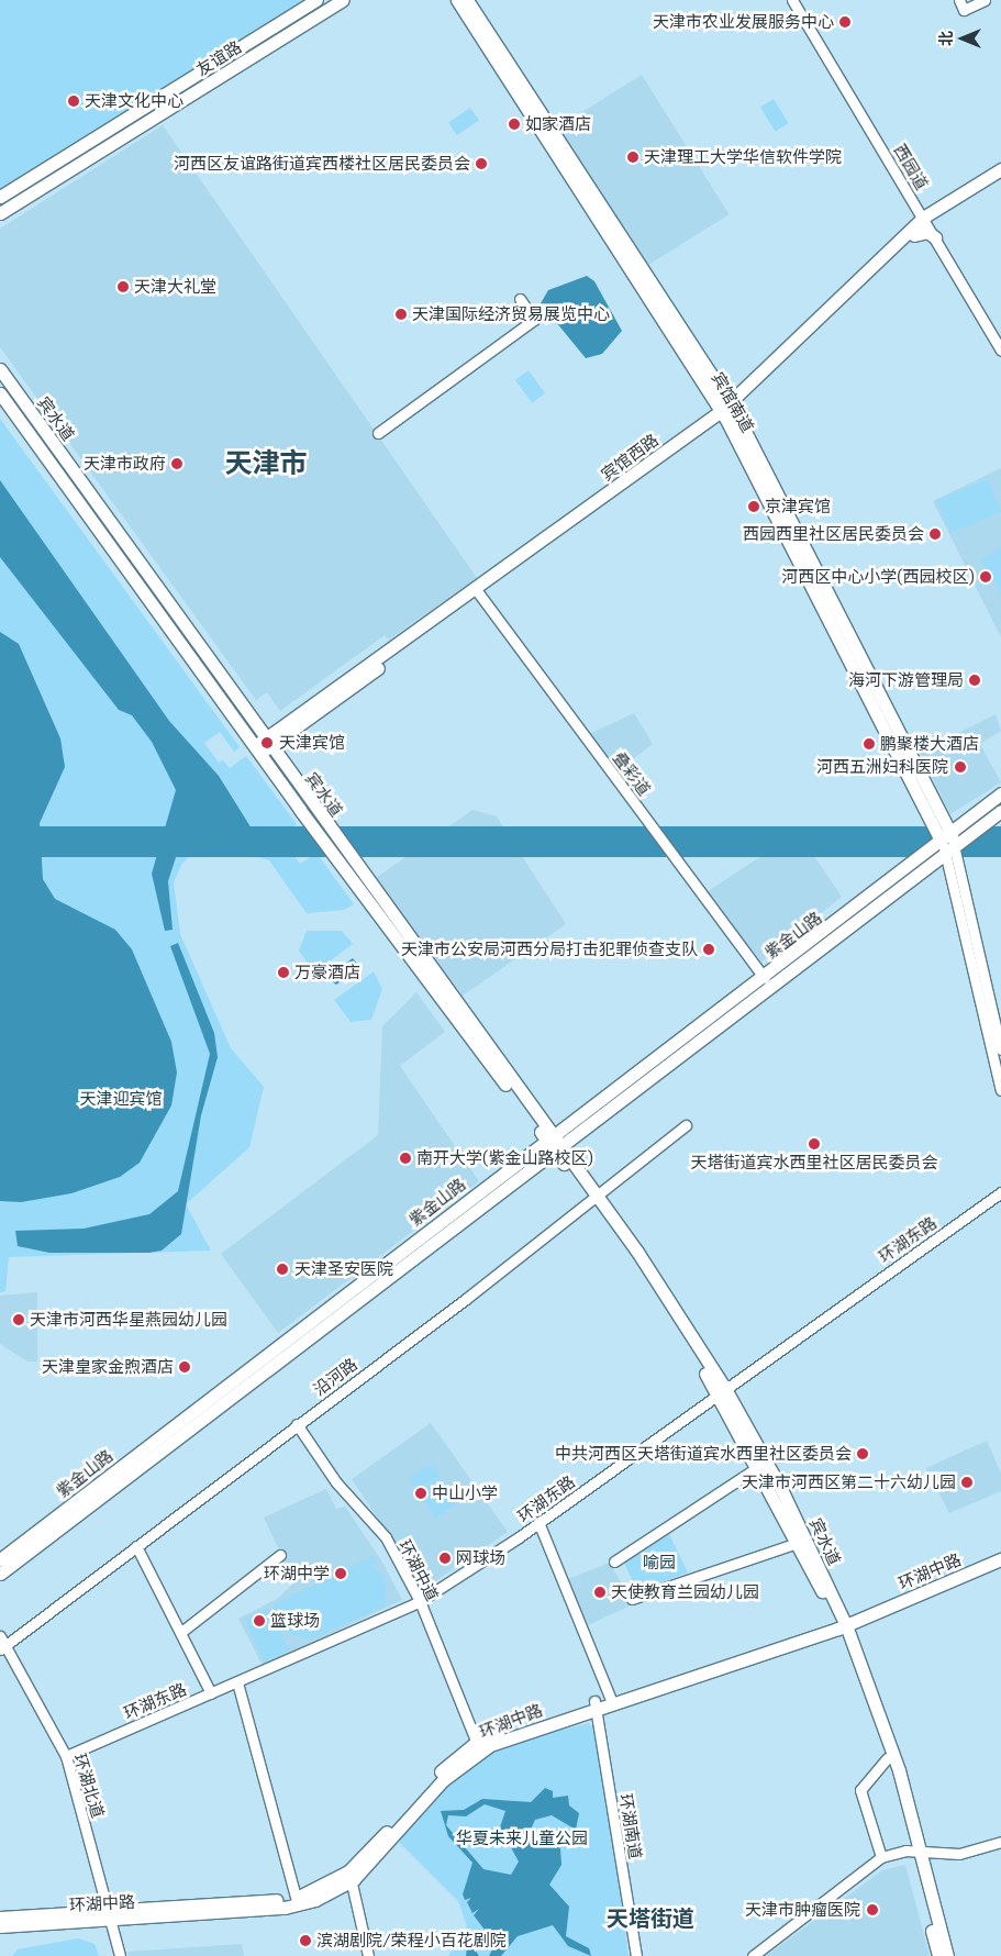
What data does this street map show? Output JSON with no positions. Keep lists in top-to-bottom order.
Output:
{
  "streets": {
    "main road": [
      "友谊路",
      "宾馆南道",
      "宾水道",
      "宾馆西路",
      "紫金山路",
      "环湖中路"
    ],
    "street": [
      "西园道",
      "叠彩道",
      "环湖东路",
      "沿河路",
      "环湖中道",
      "环湖北道",
      "环湖南道"
    ]
  },
  "crossings": [
    ["西园道", "宾馆西路"],
    ["宾馆南道", "宾馆西路"],
    ["宾馆南道", "紫金山路"],
    ["宾水道", "宾馆西路"],
    ["宾水道", "紫金山路"],
    ["宾水道", "环湖东路"],
    ["宾水道", "沿河路"],
    ["宾水道", "环湖中路"],
    ["宾馆西路", "叠彩道"],
    ["叠彩道", "紫金山路"],
    ["环湖东路", "环湖中道"],
    ["环湖东路", "环湖北道"],
    ["沿河路", "环湖中道"],
    ["沿河路", "环湖北道"],
    ["环湖中道", "环湖中路"],
    ["环湖中路", "环湖北道"],
    ["环湖中路", "环湖南道"]
  ],
  "districts": ["天津市", "天塔街道"],
  "parks": ["天津迎宾馆", "喻园", "华夏未来儿童公园"],
  "places": [
    "天津市农业发展服务中心",
    "天津文化中心",
    "如家酒店",
    "天津理工大学华信软件学院",
    "河西区友谊路街道宾西楼社区居民委员会",
    "天津大礼堂",
    "天津国际经济贸易展览中心",
    "天津市政府",
    "京津宾馆",
    "西园西里社区居民委员会",
    "河西区中心小学(西园校区)",
    "海河下游管理局",
    "天津宾馆",
    "鹏聚楼大酒店",
    "河西五洲妇科医院",
    "天津市公安局河西分局打击犯罪侦查支队",
    "万豪酒店",
    "天塔街道宾水西里社区居民委员会",
    "南开大学(紫金山路校区)",
    "天津圣安医院",
    "天津市河西华星燕园幼儿园",
    "天津皇家金煦酒店",
    "中共河西区天塔街道宾水西里社区委员会",
    "天津市河西区第二十六幼儿园",
    "中山小学",
    "网球场",
    "环湖中学",
    "天使教育兰园幼儿园",
    "篮球场",
    "天津市肿瘤医院",
    "滨湖剧院/荣程小百花剧院"
  ],
  "north": "left"
}
